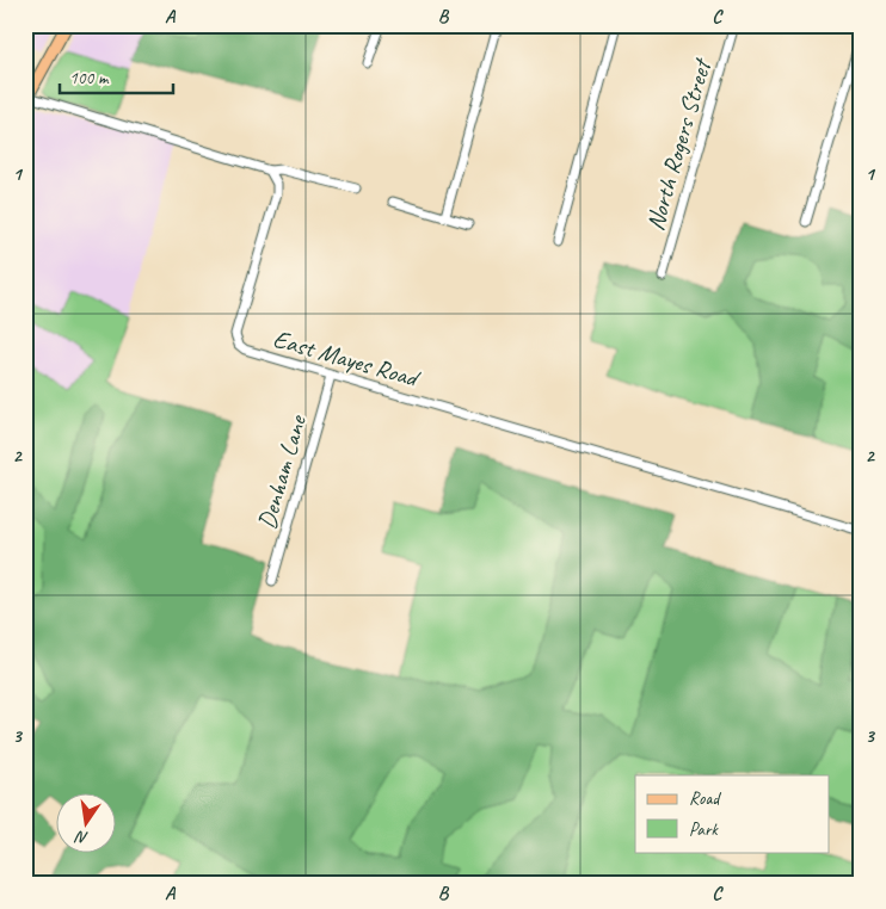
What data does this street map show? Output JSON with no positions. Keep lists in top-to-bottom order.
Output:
{
  "streets": {
    "street": ["North Rogers Street", "East Mayes Road", "Denham Lane"]
  },
  "crossings": [
    ["East Mayes Road", "Denham Lane"]
  ],
  "legend": ["Road", "Park"],
  "scale_bar": "100 m",
  "north": "bottom",
  "grid": {
    "columns": ["A", "B", "C"],
    "rows": ["1", "2", "3"]
  }
}
